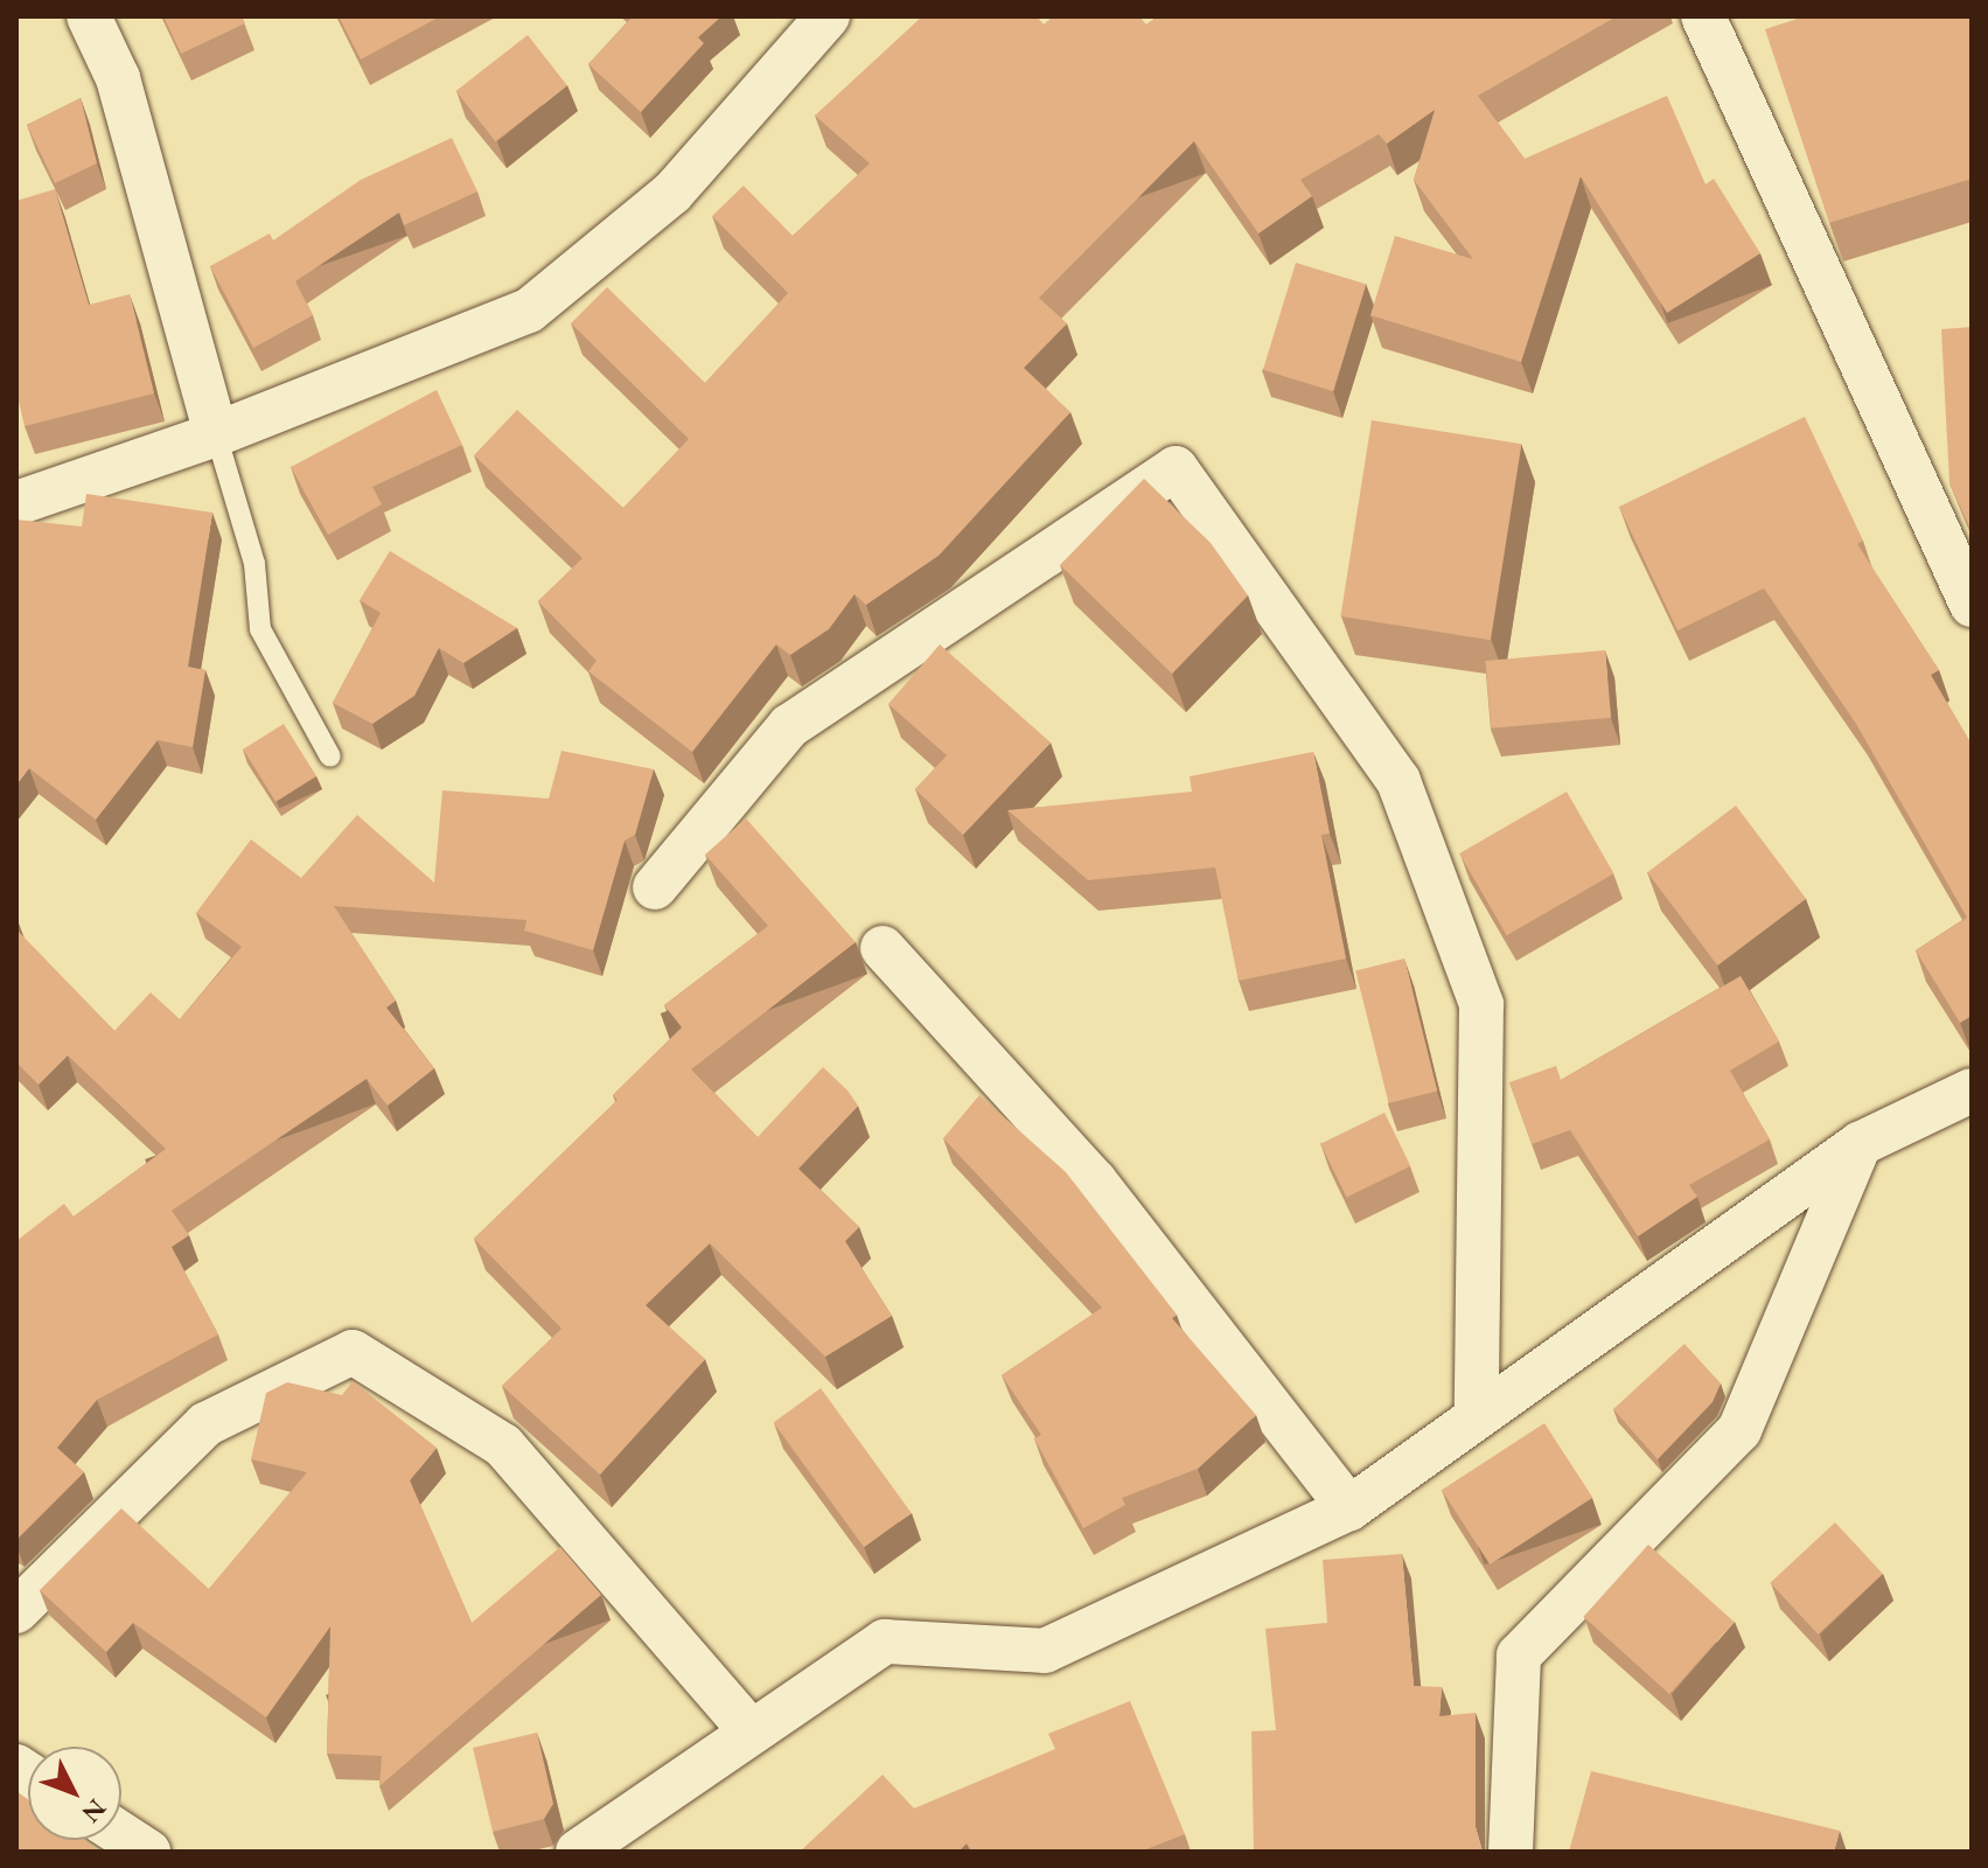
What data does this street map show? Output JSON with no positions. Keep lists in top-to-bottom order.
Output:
{
  "north": "bottom right"
}
